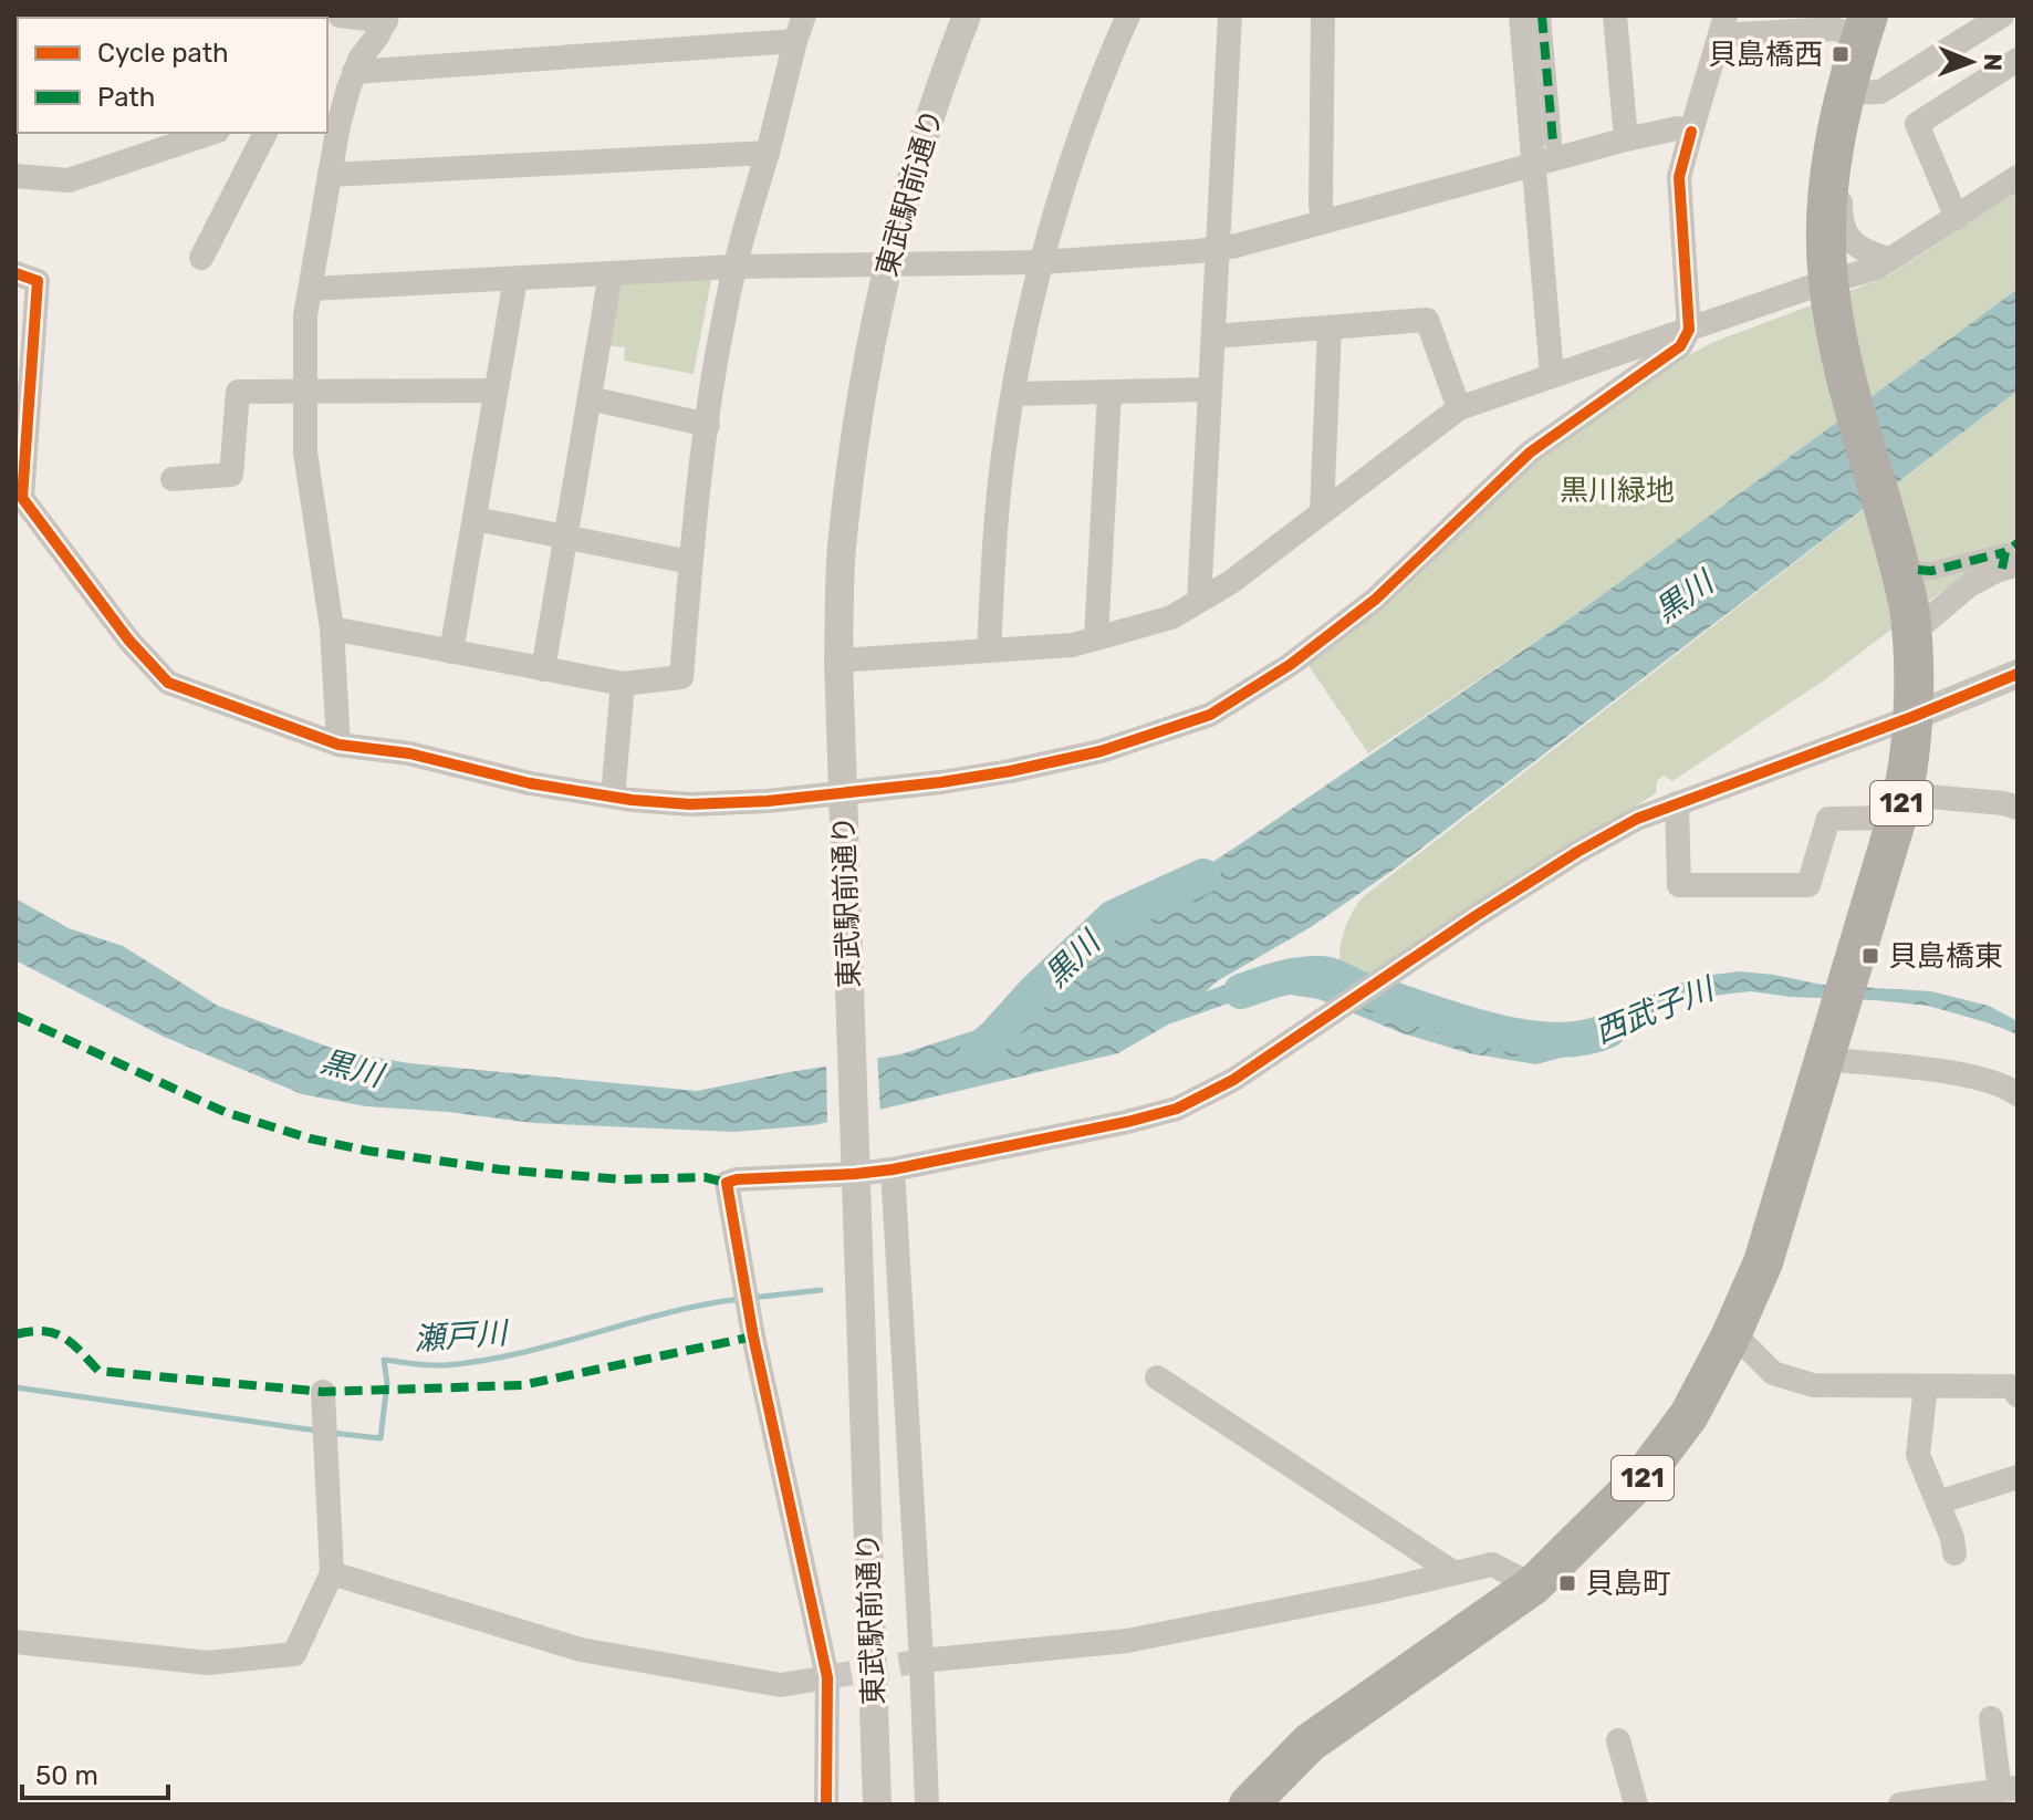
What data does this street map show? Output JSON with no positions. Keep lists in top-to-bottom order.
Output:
{
  "streets": {
    "highway": ["121"],
    "street": ["東武駅前通り"]
  },
  "water": ["黒川", "西武子川", "瀬戸川"],
  "parks": ["黒川緑地"],
  "places": {
    "transit": ["貝島橋西", "貝島橋東", "貝島町"]
  },
  "legend": ["Cycle path", "Path"],
  "scale_bar": "50 m",
  "north": "right"
}
